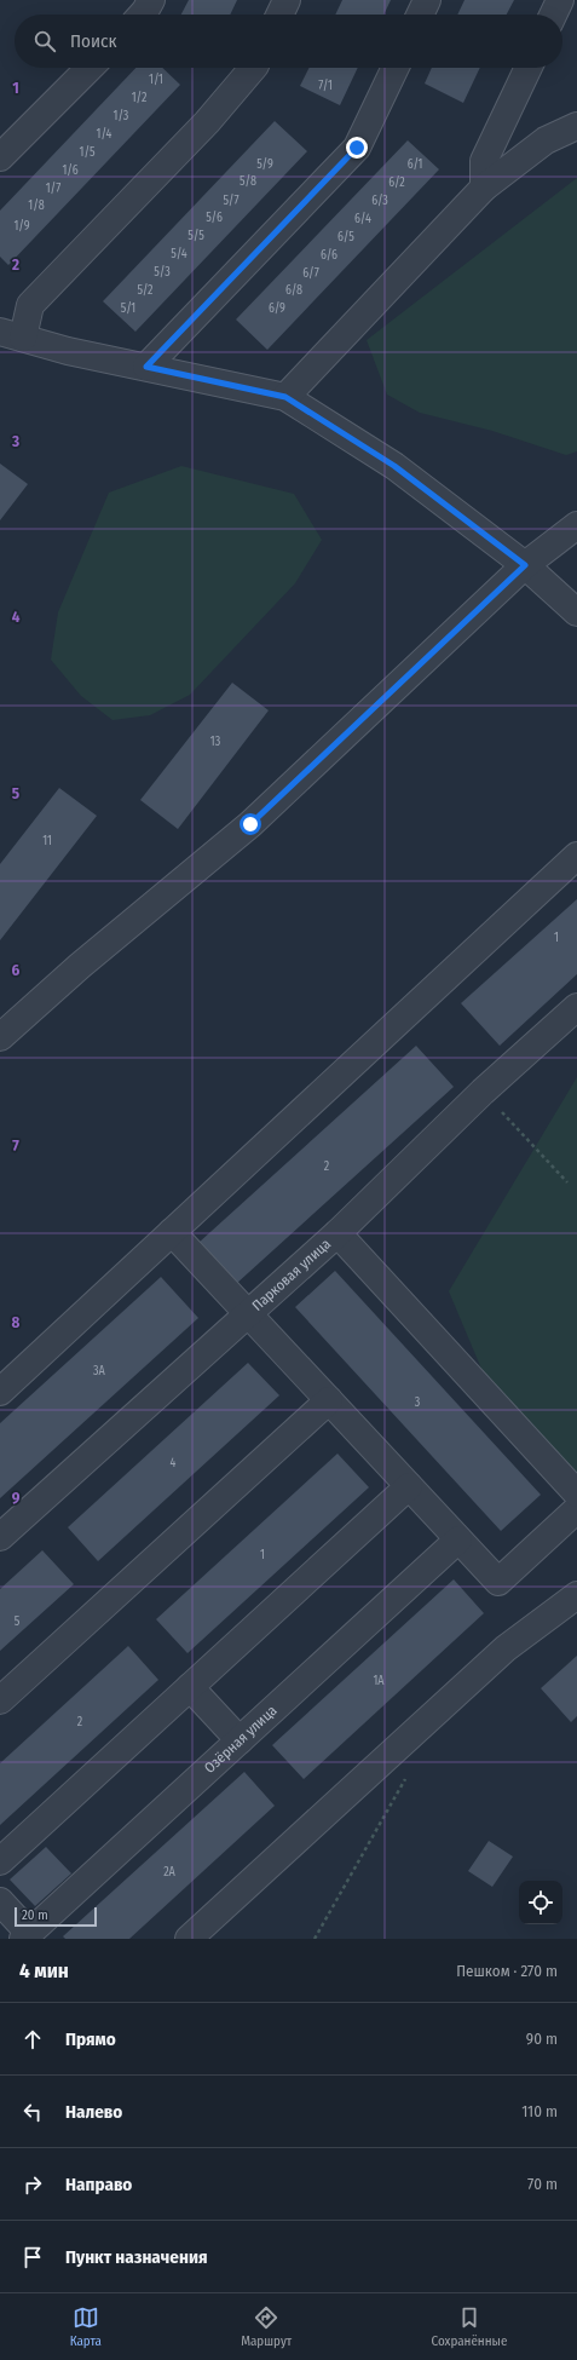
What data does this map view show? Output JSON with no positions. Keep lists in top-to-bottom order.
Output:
{
  "streets": {
    "street": ["Парковая улица", "Озёрная улица"]
  },
  "house_numbers": [
    "1/1",
    "7/1",
    "1/2",
    "1/3",
    "1/4",
    "1/5",
    "5/9",
    "6/1",
    "1/6",
    "5/8",
    "6/2",
    "1/7",
    "5/7",
    "6/3",
    "1/8",
    "5/6",
    "6/4",
    "1/9",
    "5/5",
    "6/5",
    "5/4",
    "6/6",
    "5/3",
    "6/7",
    "5/2",
    "6/8",
    "5/1",
    "6/9",
    "13",
    "11",
    "1",
    "2",
    "3А",
    "3",
    "4",
    "1",
    "5",
    "1А",
    "2",
    "2А"
  ],
  "scale_bar": "20 m",
  "page": {
    "search": "Поиск",
    "scale": "20 m",
    "heading": ["4 мин", "Пешком · 270 m"],
    "list": [
      ["Прямо", "90 m"],
      ["Налево", "110 m"],
      ["Направо", "70 m"],
      "Пункт назначения"
    ],
    "nav": ["Карта", "Маршрут", "Сохранённые"]
  },
  "grid": {
    "rows": [
      "1",
      "2",
      "3",
      "4",
      "5",
      "6",
      "7",
      "8",
      "9"
    ]
  }
}
